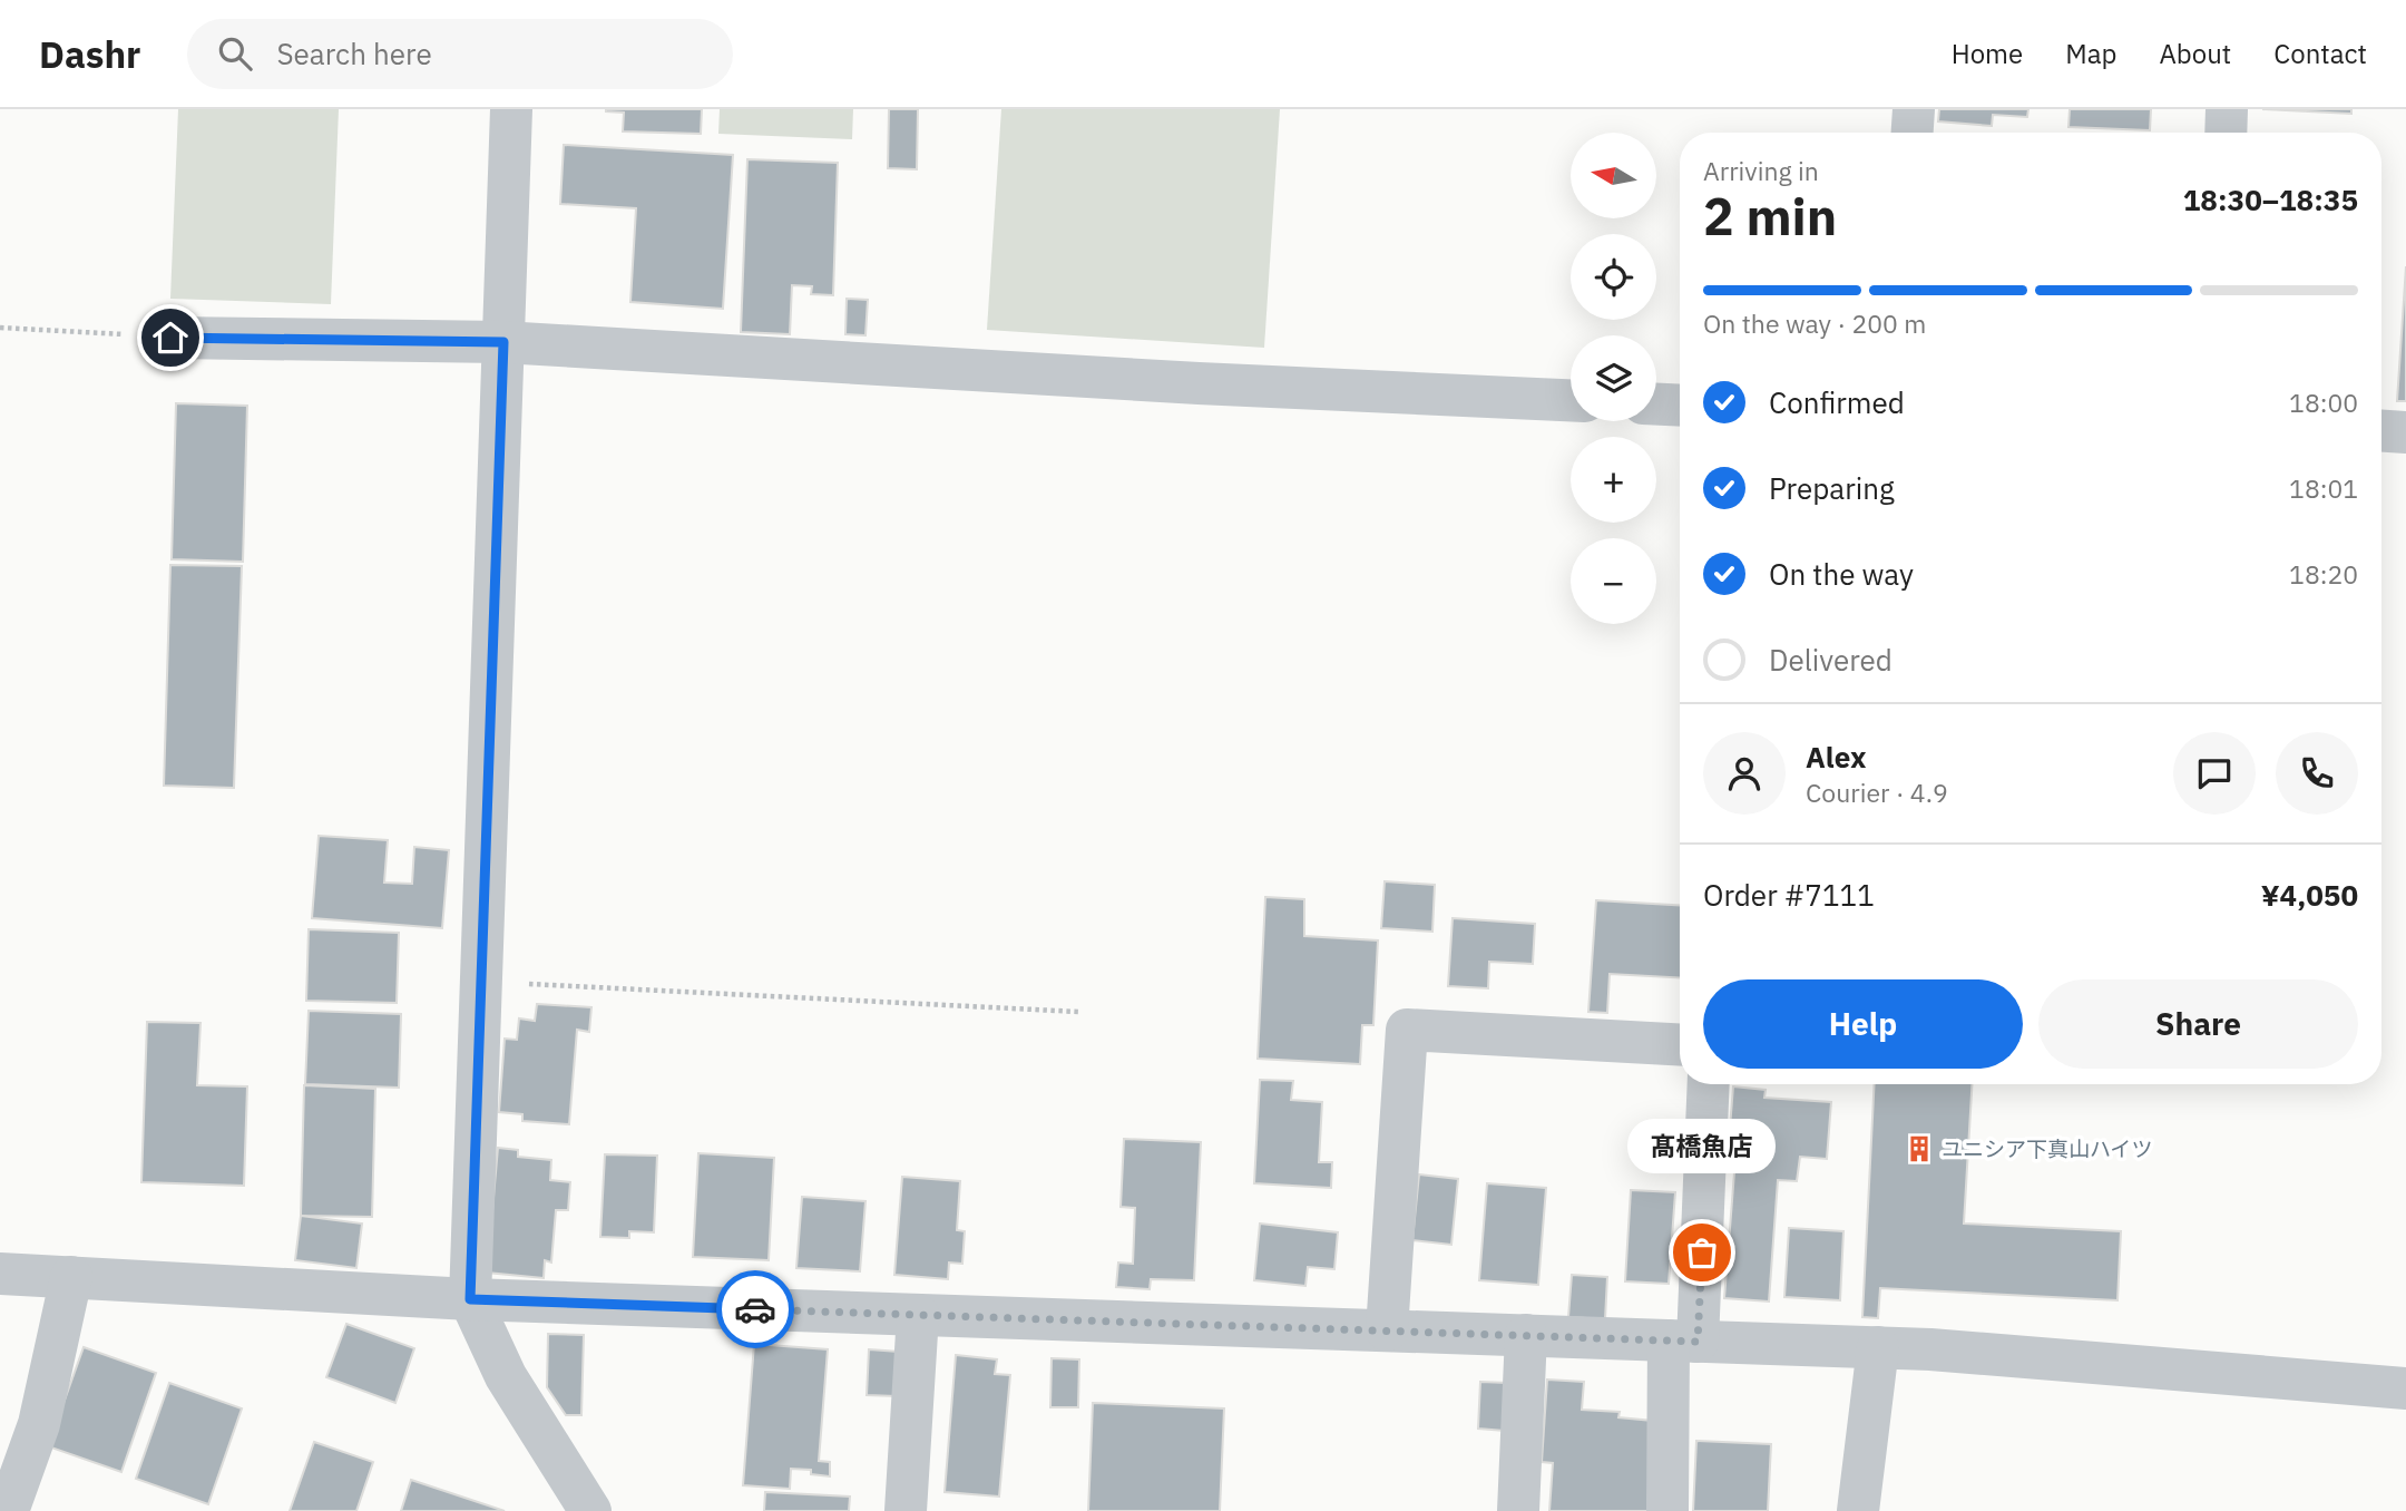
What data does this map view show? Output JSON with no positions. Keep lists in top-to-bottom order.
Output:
{
  "places": {
    "building": ["ユニシア下真山ハイツ"],
    "other": ["髙橋魚店"]
  },
  "north": "left",
  "page": {
    "header": "Dashr",
    "search": "Search here",
    "nav": [
      "Home",
      "Map",
      "About",
      "Contact"
    ],
    "map_buttons": ["+", "−"],
    "heading": ["2 min", "Arriving in", "18:30–18:35"],
    "panel": [
      "Alex",
      "Courier · 4.9",
      "Order #7111",
      "¥4,050"
    ],
    "bar": "On the way · 200 m",
    "list": [
      ["Confirmed", "18:00"],
      ["Preparing", "18:01"],
      ["On the way", "18:20"],
      "Delivered"
    ],
    "buttons": ["Help", "Share"],
    "bubble": "髙橋魚店"
  }
}
